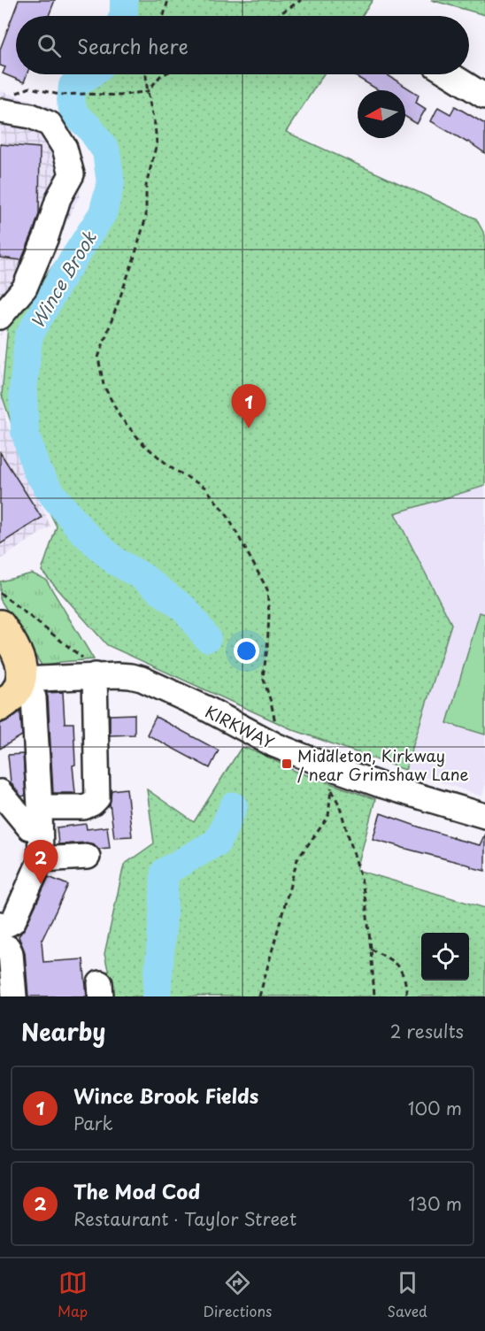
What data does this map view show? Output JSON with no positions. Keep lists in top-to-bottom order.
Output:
{
  "streets": {
    "street": ["KIRKWAY"]
  },
  "water": ["Wince Brook"],
  "places": {
    "transit": ["Middleton, Kirkway / near Grimshaw Lane"]
  },
  "north": "left",
  "page": {
    "search": "Search here",
    "pins": ["1", "2"],
    "heading": ["Nearby", "2 results"],
    "list": [
      {
        "mark": "1",
        "name": "Wince Brook Fields",
        "note": "Park",
        "value": "100 m"
      },
      {
        "mark": "2",
        "name": "The Mod Cod",
        "note": "Restaurant · Taylor Street",
        "value": "130 m"
      }
    ],
    "nav": ["Map", "Directions", "Saved"]
  }
}
